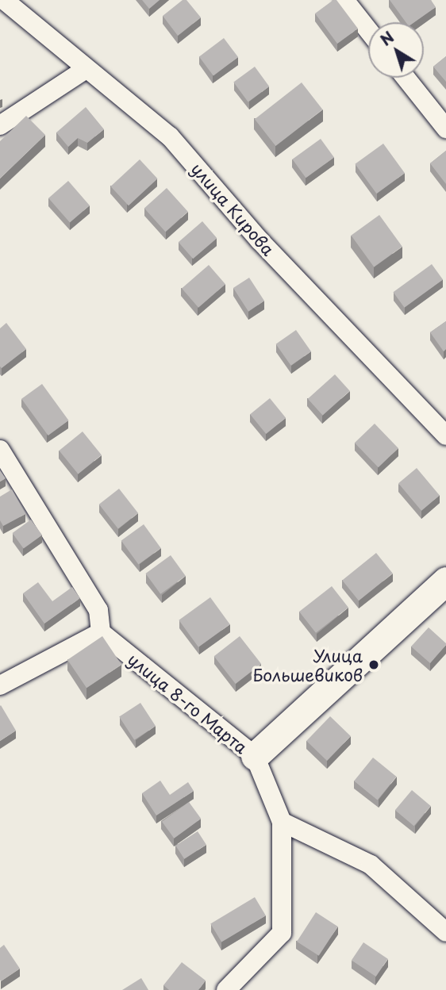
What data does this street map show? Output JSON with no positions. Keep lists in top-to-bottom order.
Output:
{
  "streets": {
    "street": ["улица Кирова", "улица 8-го Марта"]
  },
  "places": ["Улица Большевиков"],
  "north": "top left"
}
